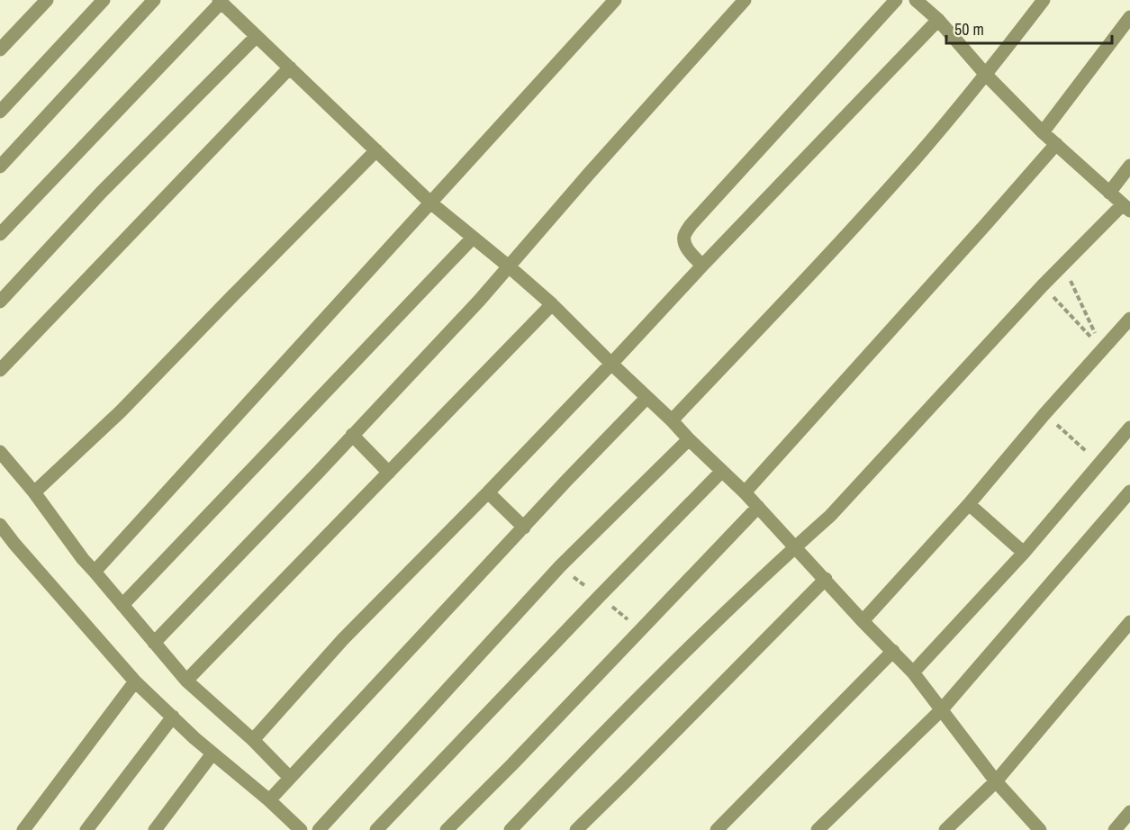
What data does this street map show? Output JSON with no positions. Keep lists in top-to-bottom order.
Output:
{
  "scale_bar": "50 m"
}
